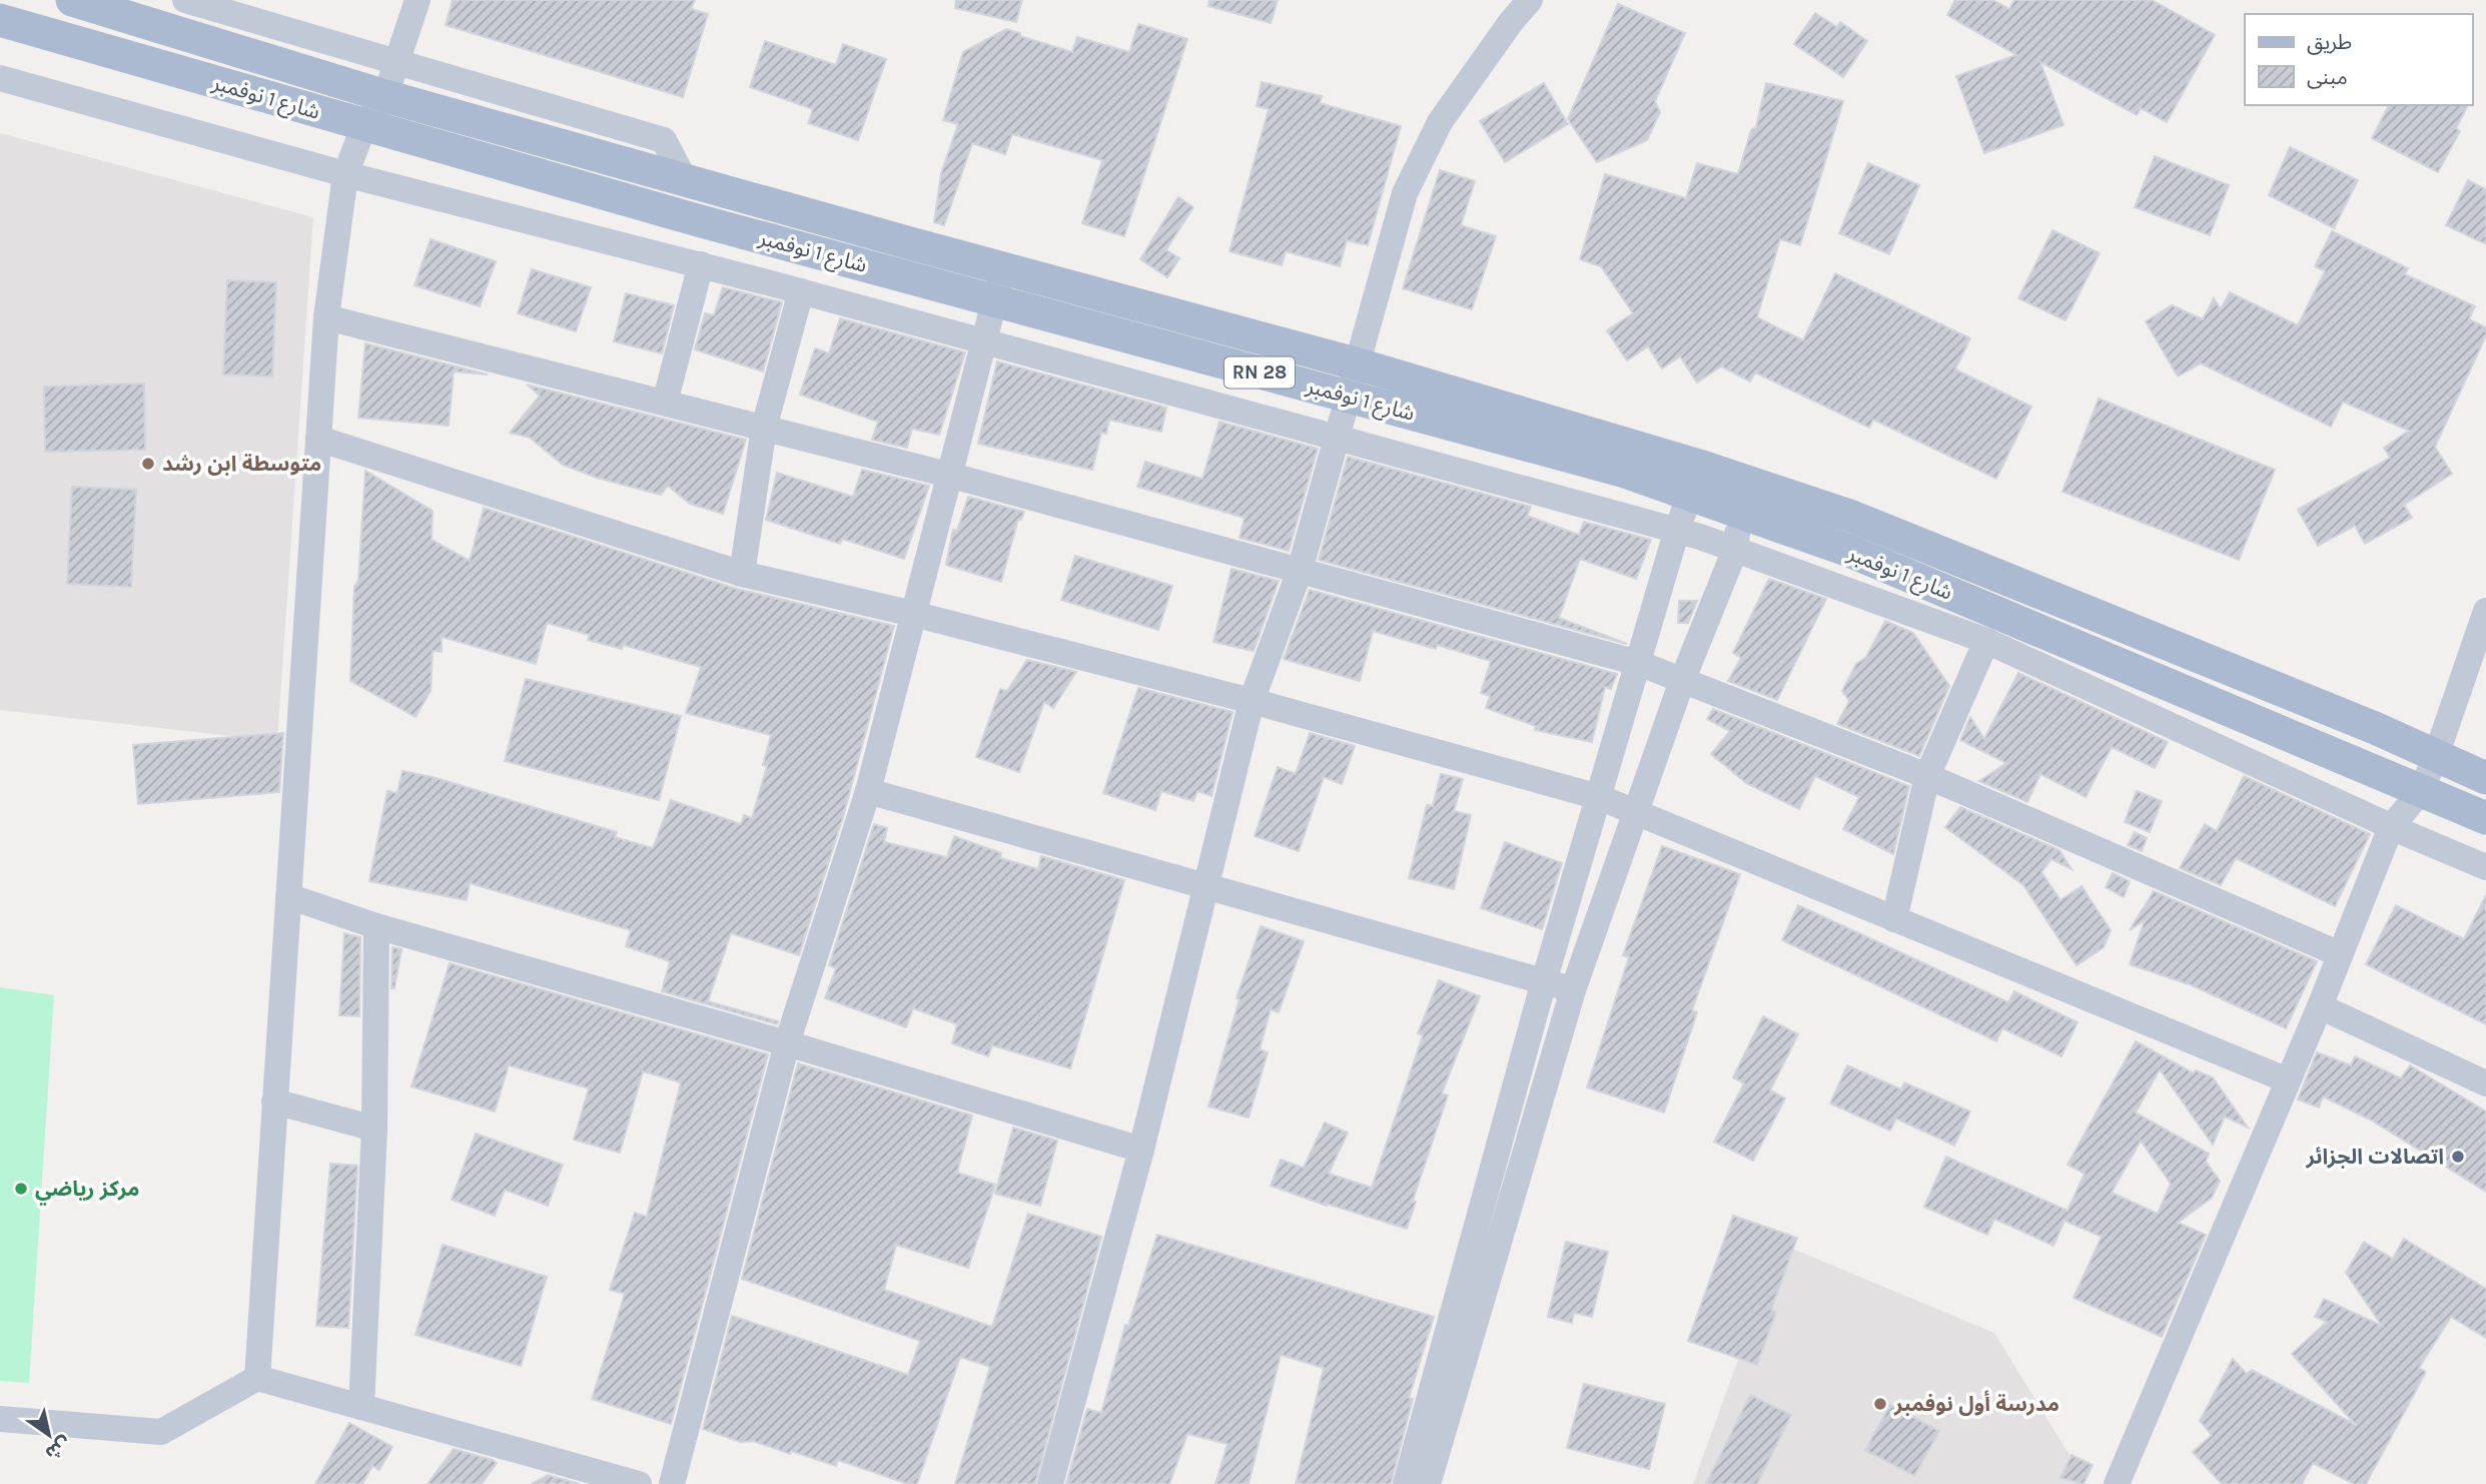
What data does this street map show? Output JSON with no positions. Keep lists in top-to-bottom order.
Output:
{
  "streets": {
    "main road": ["شارع 1 نوفمبر", "RN 28"]
  },
  "places": [
    "متوسطة ابن رشد",
    "اتصالات الجزائر",
    "مركز رياضي",
    "مدرسة أول نوفمبر"
  ],
  "legend": ["طريق", "مبنى"],
  "north": "bottom right"
}
